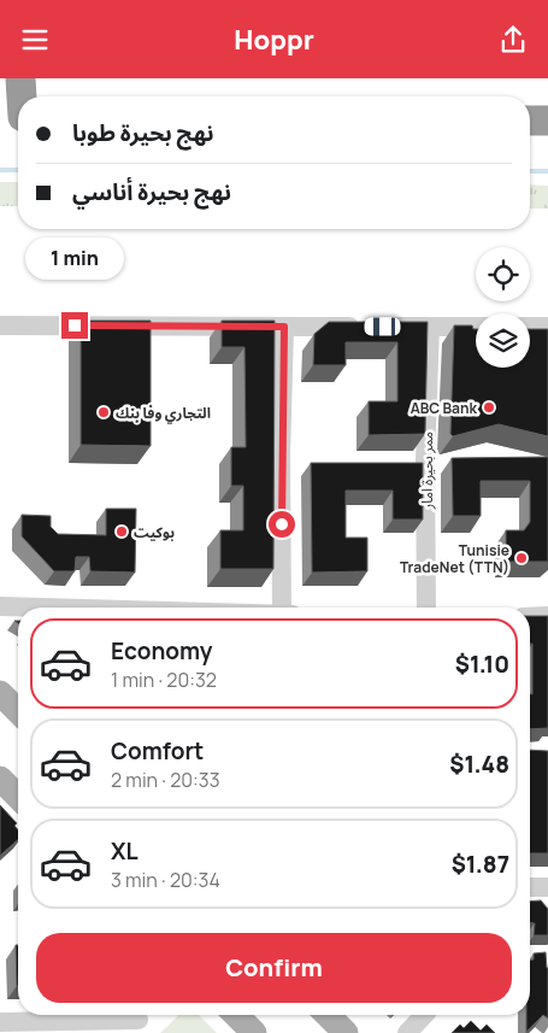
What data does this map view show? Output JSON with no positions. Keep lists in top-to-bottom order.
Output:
{
  "streets": {
    "street": ["ممر بحيرة امار"]
  },
  "places": [
    "ABC Bank",
    "التجاري وفا بنك",
    "بوكيت",
    "Tunisie TradeNet (TTN)"
  ],
  "page": {
    "header": "Hoppr",
    "banner": ["نهج بحيرة طوبا", "نهج بحيرة أناسي"],
    "bubble": "1 min",
    "list": [
      {
        "name": "Economy",
        "note": "1 min · 20:32",
        "value": "$1.10"
      },
      {
        "name": "Comfort",
        "note": "2 min · 20:33",
        "value": "$1.48"
      },
      {
        "name": "XL",
        "note": "3 min · 20:34",
        "value": "$1.87"
      }
    ],
    "buttons": "Confirm"
  }
}
